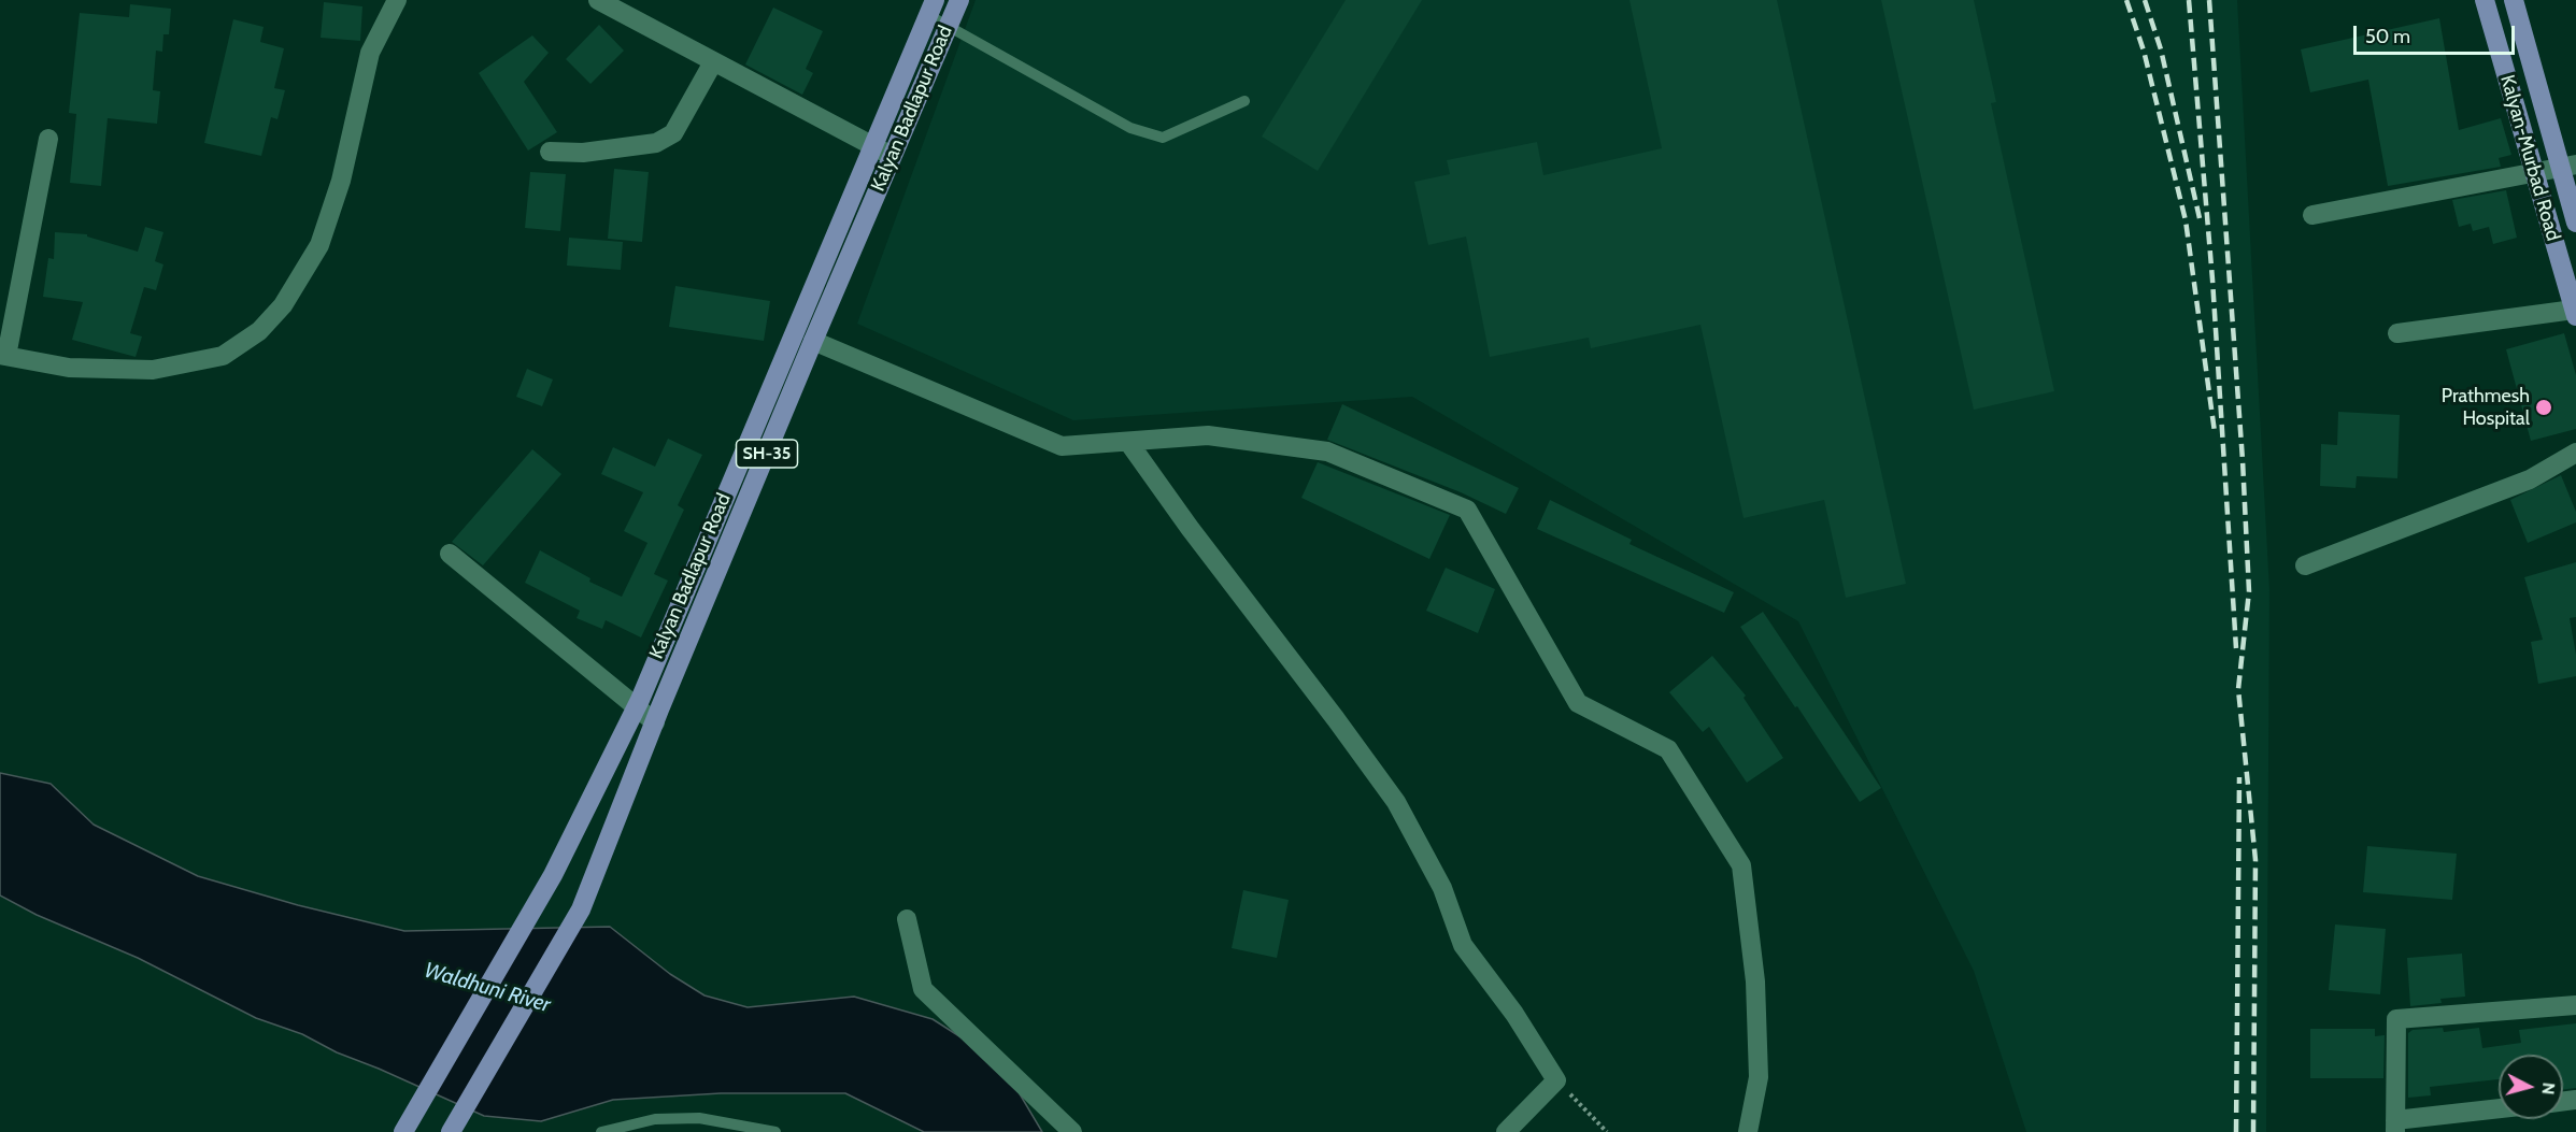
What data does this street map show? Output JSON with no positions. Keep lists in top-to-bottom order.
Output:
{
  "streets": {
    "main road": ["Kalyan Badlapur Road", "Kalyan-Murbad Road", "SH-35"]
  },
  "water": ["Waldhuni River"],
  "places": ["Prathmesh Hospital"],
  "scale_bar": "50 m",
  "north": "right"
}
